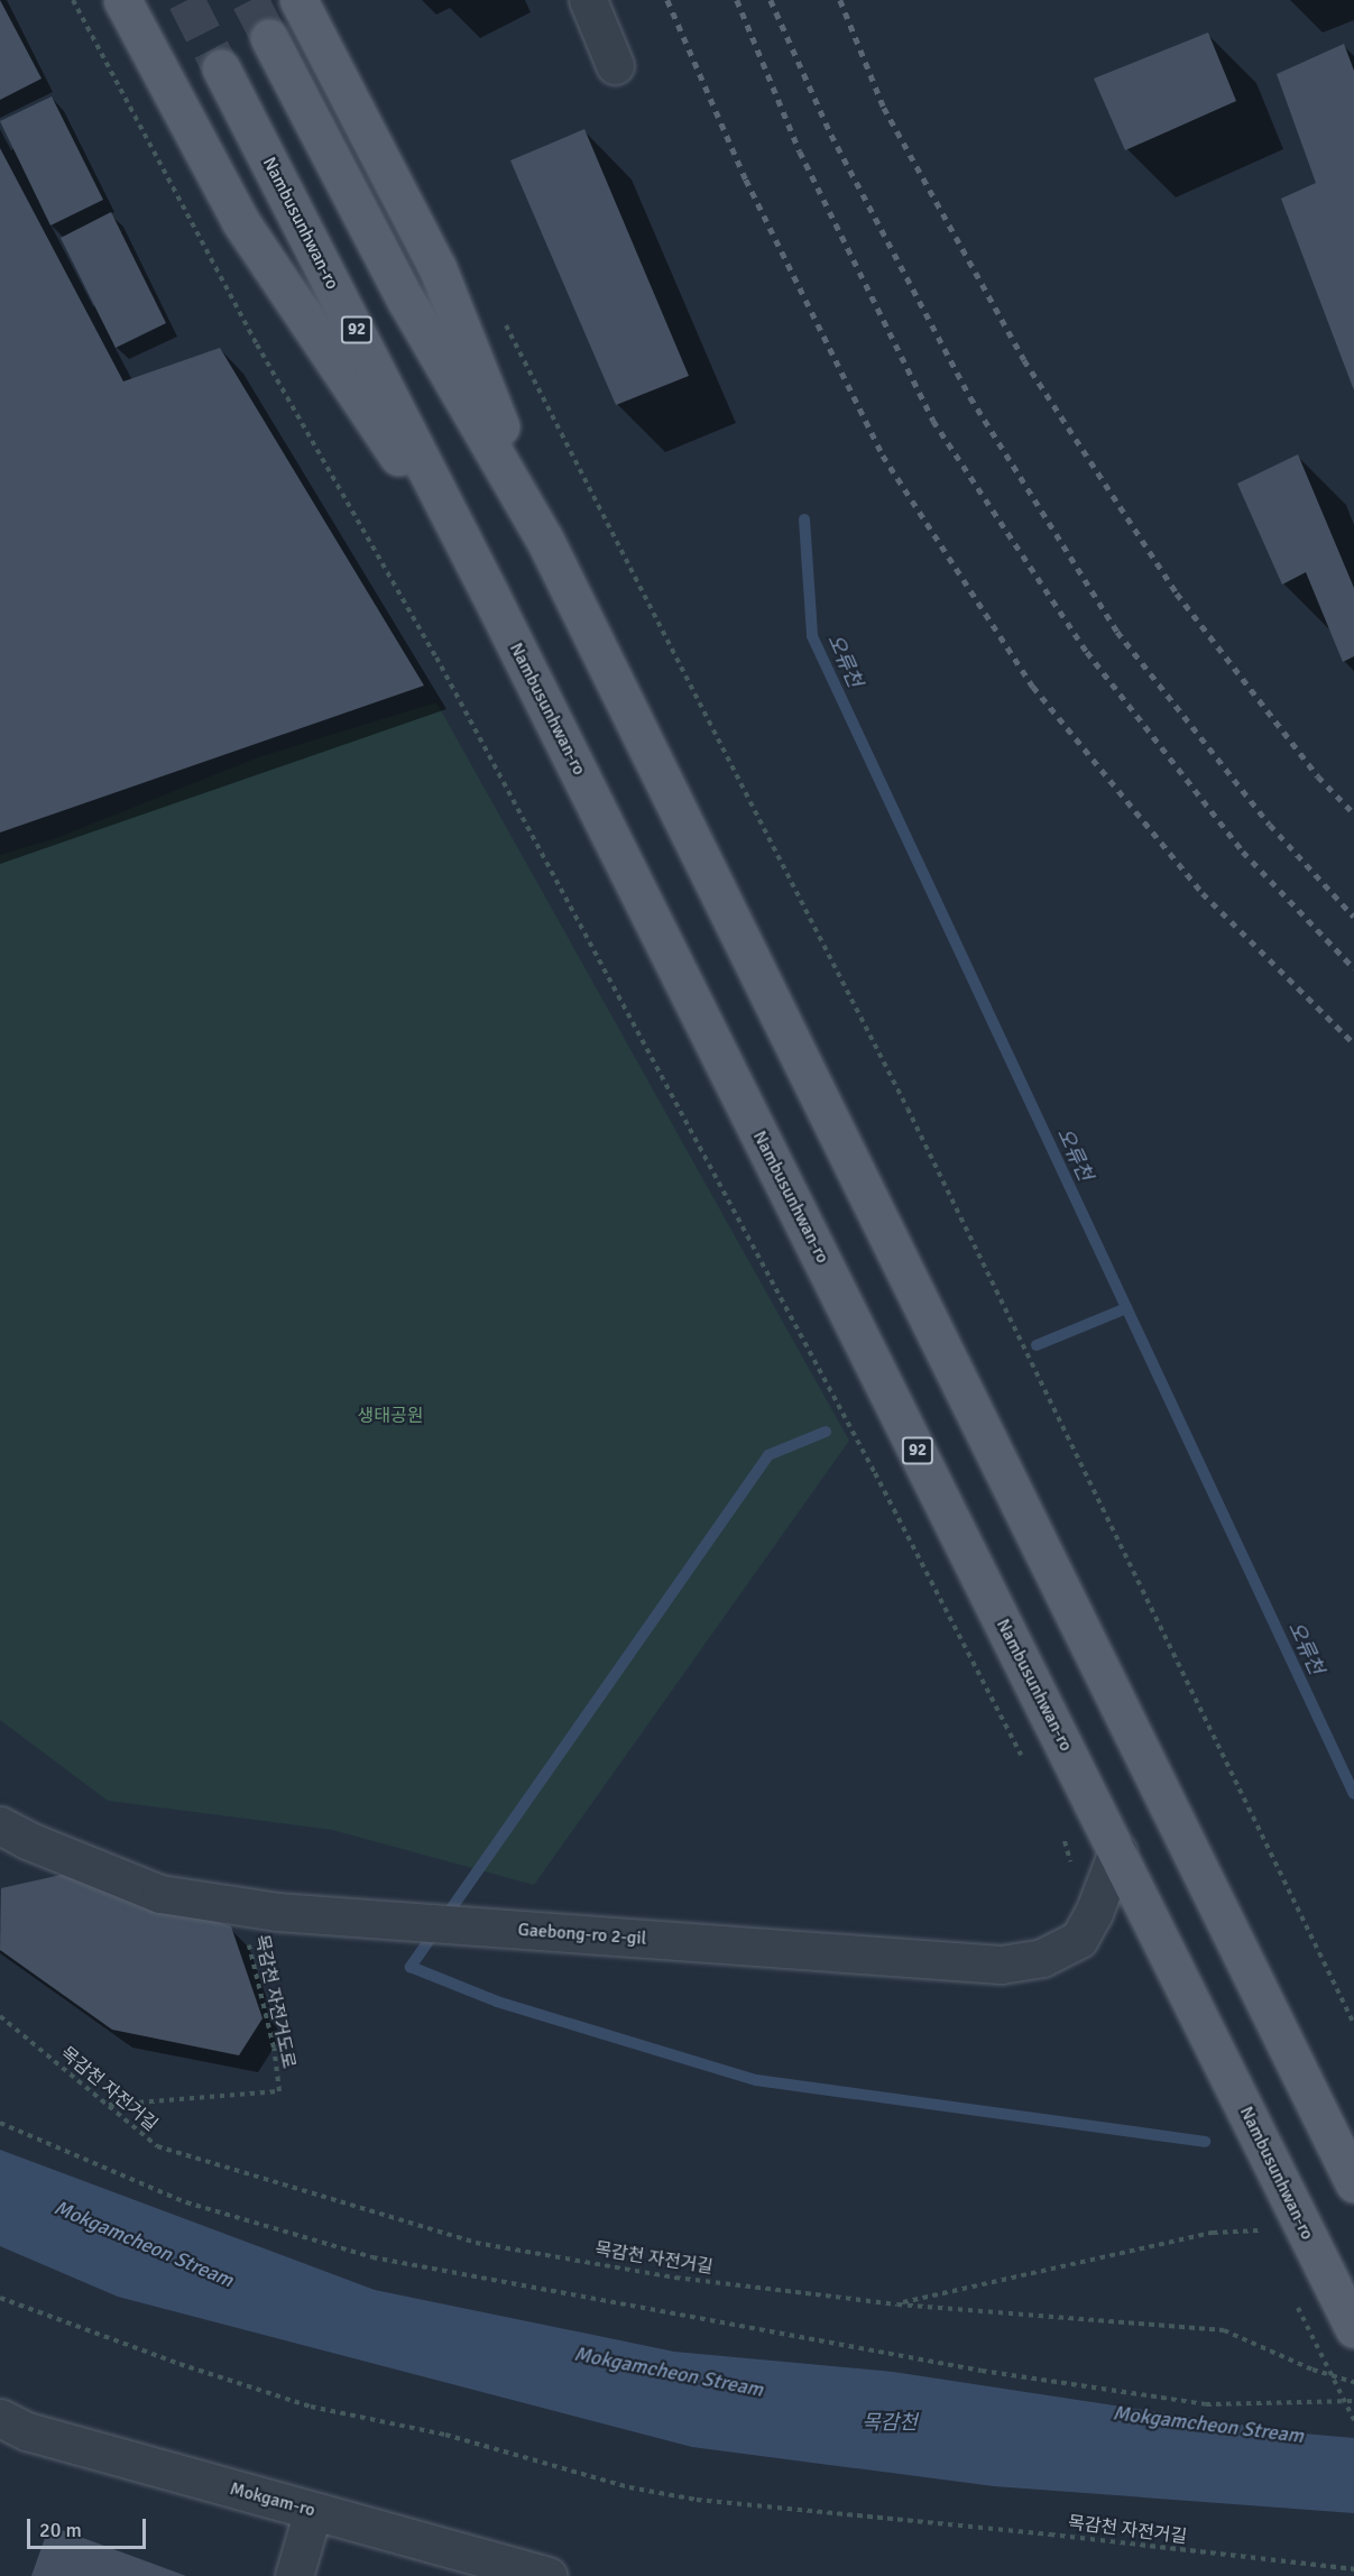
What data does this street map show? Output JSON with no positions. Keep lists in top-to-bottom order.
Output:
{
  "streets": {
    "main road": ["Nambusunhwan-ro", "92"],
    "street": ["Gaebong-ro 2-gil", "Mokgam-ro"],
    "path": ["목감천 자전거도로", "목감천 자전거길"]
  },
  "crossings": [
    ["Nambusunhwan-ro", "Gaebong-ro 2-gil"],
    ["Gaebong-ro 2-gil", "목감천 자전거도로"],
    ["목감천 자전거도로", "목감천 자전거길"]
  ],
  "water": ["오류천", "Mokgamcheon Stream", "목감천"],
  "parks": ["생태공원"],
  "scale_bar": "20 m"
}
